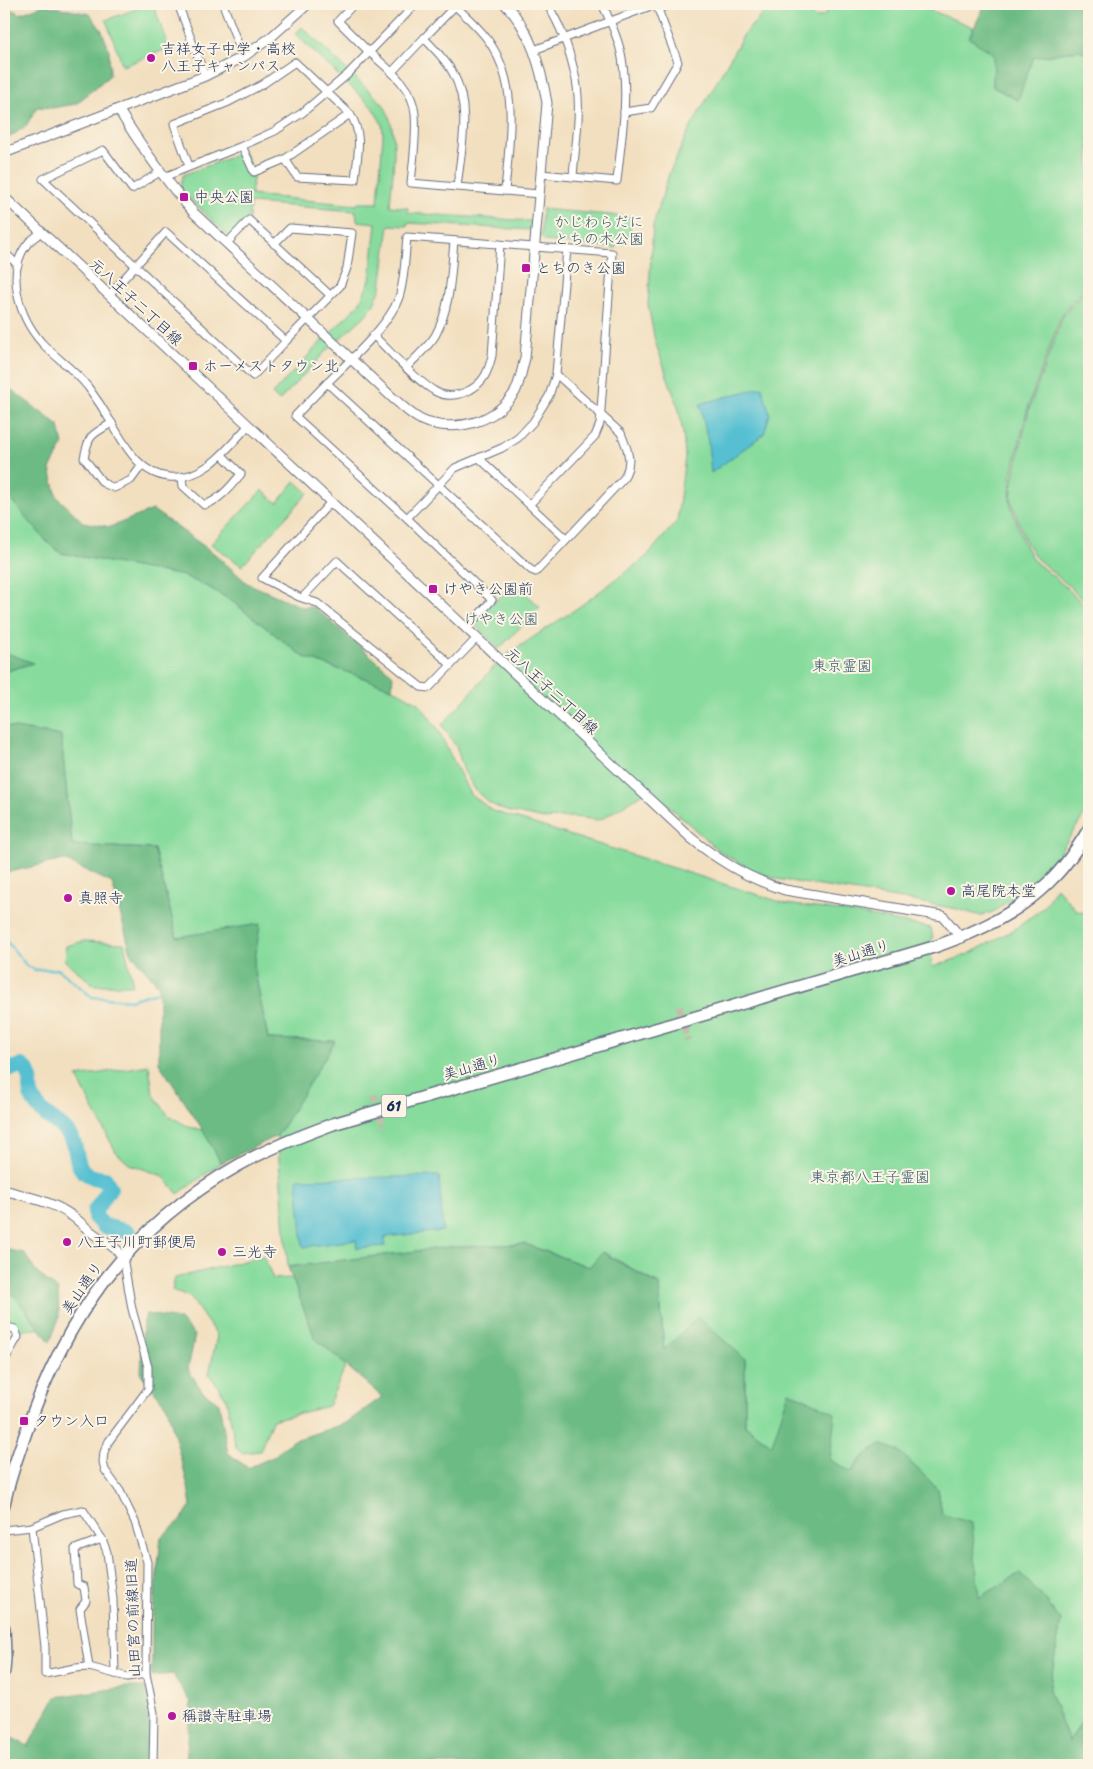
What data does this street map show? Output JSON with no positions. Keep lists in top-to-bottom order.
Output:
{
  "streets": {
    "main road": ["美山通り", "61"],
    "street": ["元八王子二丁目線", "山田宮の前線旧道"]
  },
  "crossings": [
    ["元八王子二丁目線", "美山通り"],
    ["美山通り", "山田宮の前線旧道"]
  ],
  "parks": [
    "かじわらだに とちの木公園",
    "けやき公園",
    "東京霊園",
    "東京都八王子霊園"
  ],
  "places": {
    "other": [
      "吉祥女子中学・高校 八王子キャンパス",
      "高尾院本堂",
      "真照寺",
      "八王子川町郵便局",
      "三光寺",
      "稱讃寺駐車場"
    ],
    "transit": [
      "中央公園",
      "とちのき公園",
      "ホーメストタウン北",
      "けやき公園前",
      "タウン入口"
    ]
  }
}
